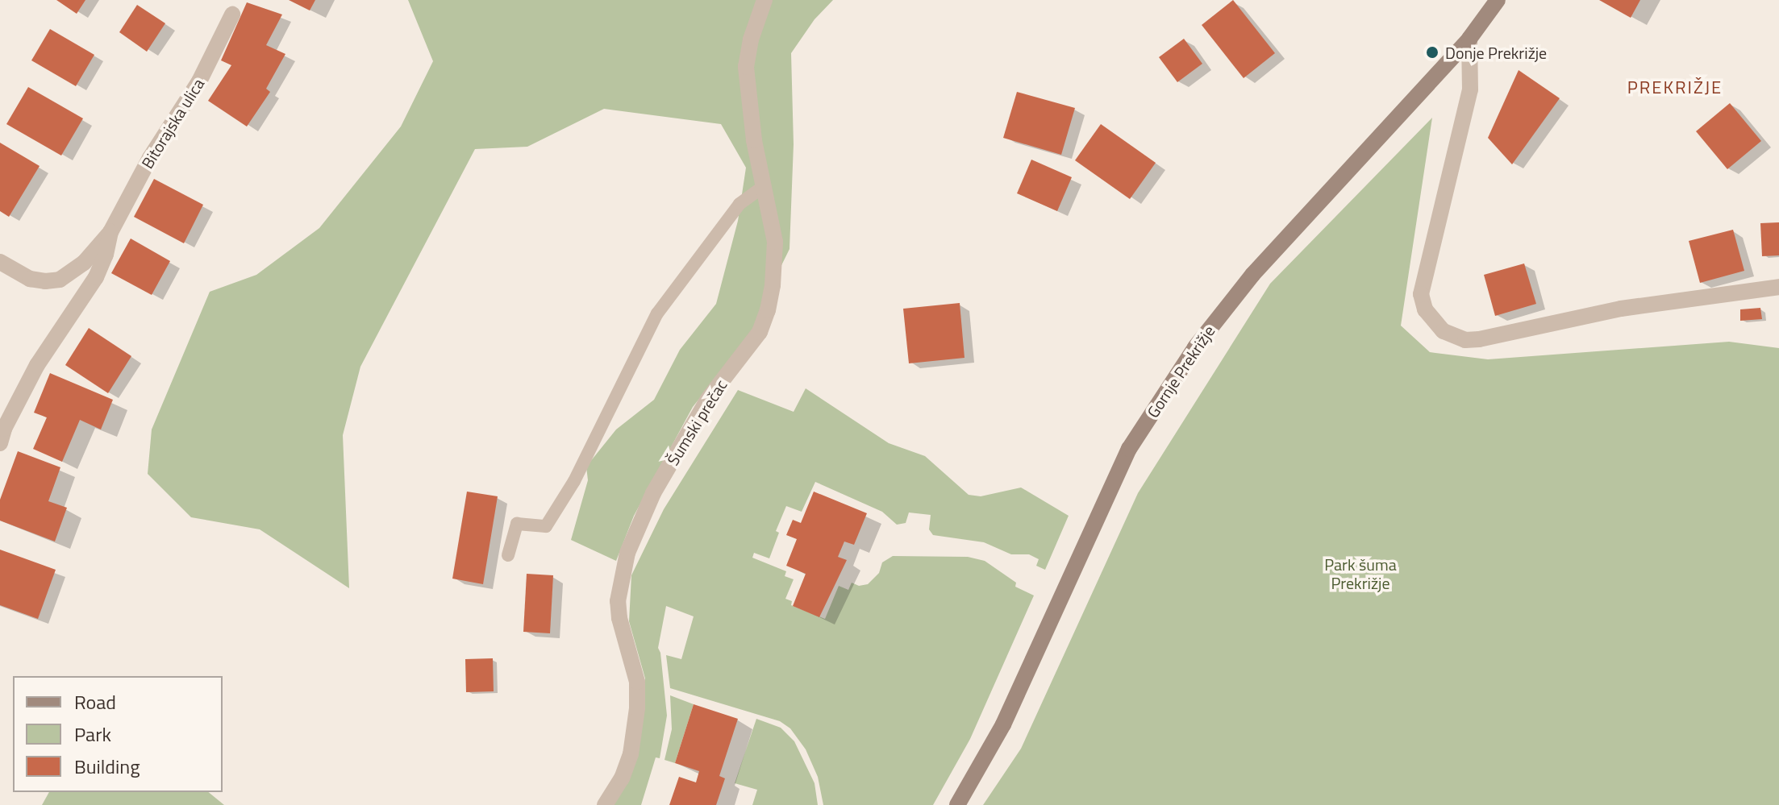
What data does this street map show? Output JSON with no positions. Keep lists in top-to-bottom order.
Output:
{
  "streets": {
    "street": ["Bitorajska ulica", "Gornje Prekrižje", "Šumski prečac"]
  },
  "districts": ["PREKRIŽJE"],
  "parks": ["Park šuma Prekrižje"],
  "places": ["Donje Prekrižje"],
  "legend": ["Road", "Park", "Building"]
}
